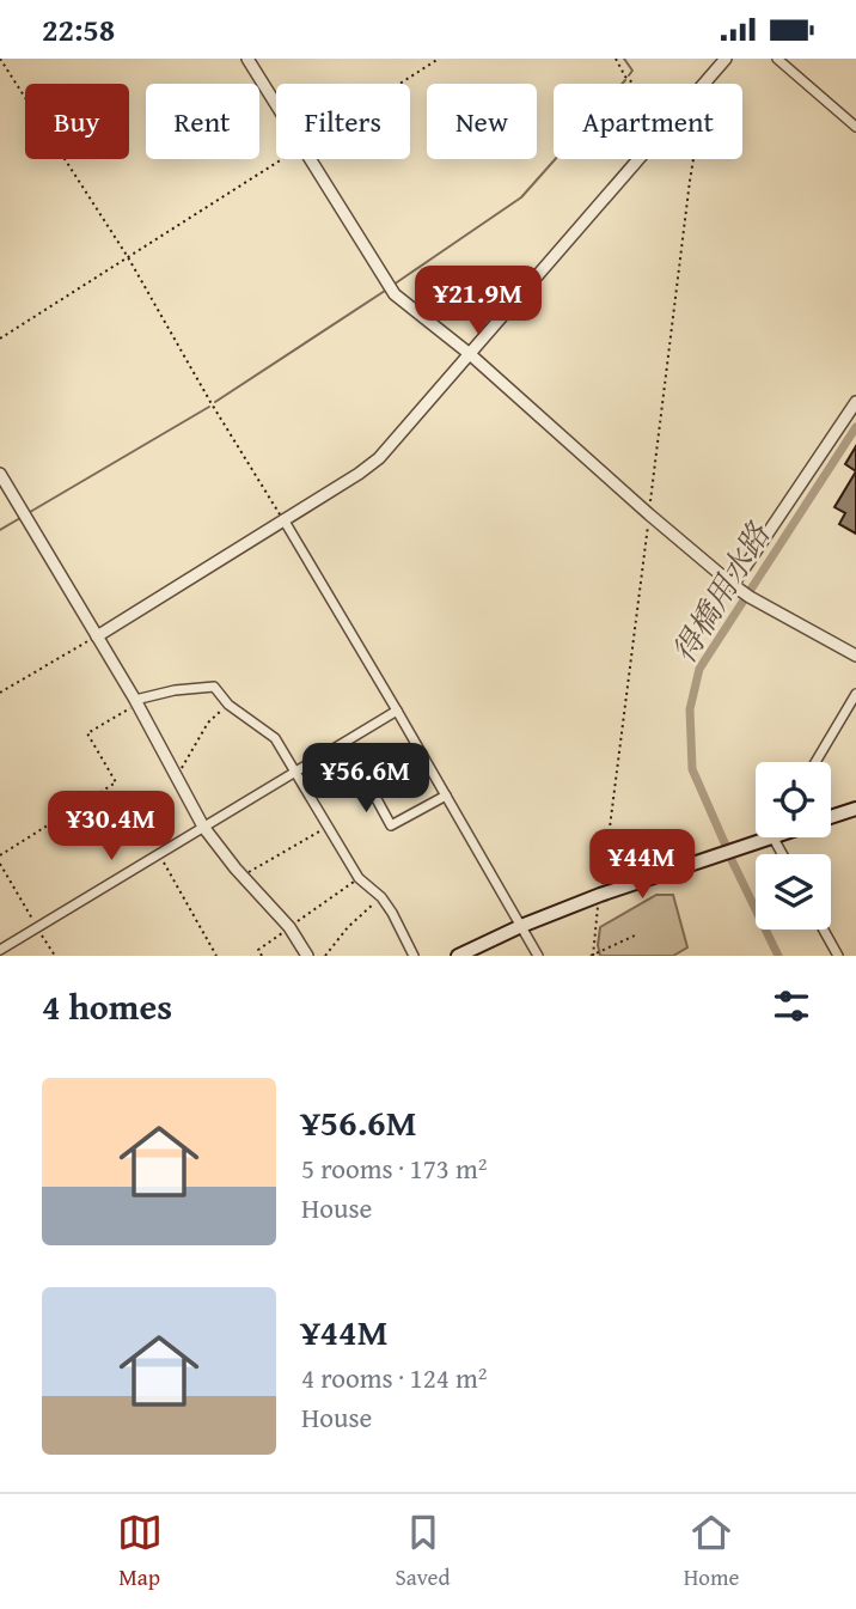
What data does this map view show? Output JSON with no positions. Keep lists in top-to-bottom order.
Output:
{
  "water": ["得橋用水路"],
  "page": {
    "status": "22:58",
    "chip": [
      "Buy",
      "Rent",
      "Filters",
      "New",
      "Apartment"
    ],
    "price": [
      "¥21.9M",
      "¥56.6M",
      "¥30.4M",
      "¥44M"
    ],
    "heading": "4 homes",
    "list": [
      {
        "name": "¥56.6M",
        "note": "5 rooms · 173 m² · House"
      },
      {
        "name": "¥44M",
        "note": "4 rooms · 124 m² · House"
      }
    ],
    "tabs": ["Map", "Saved", "Home"]
  }
}
